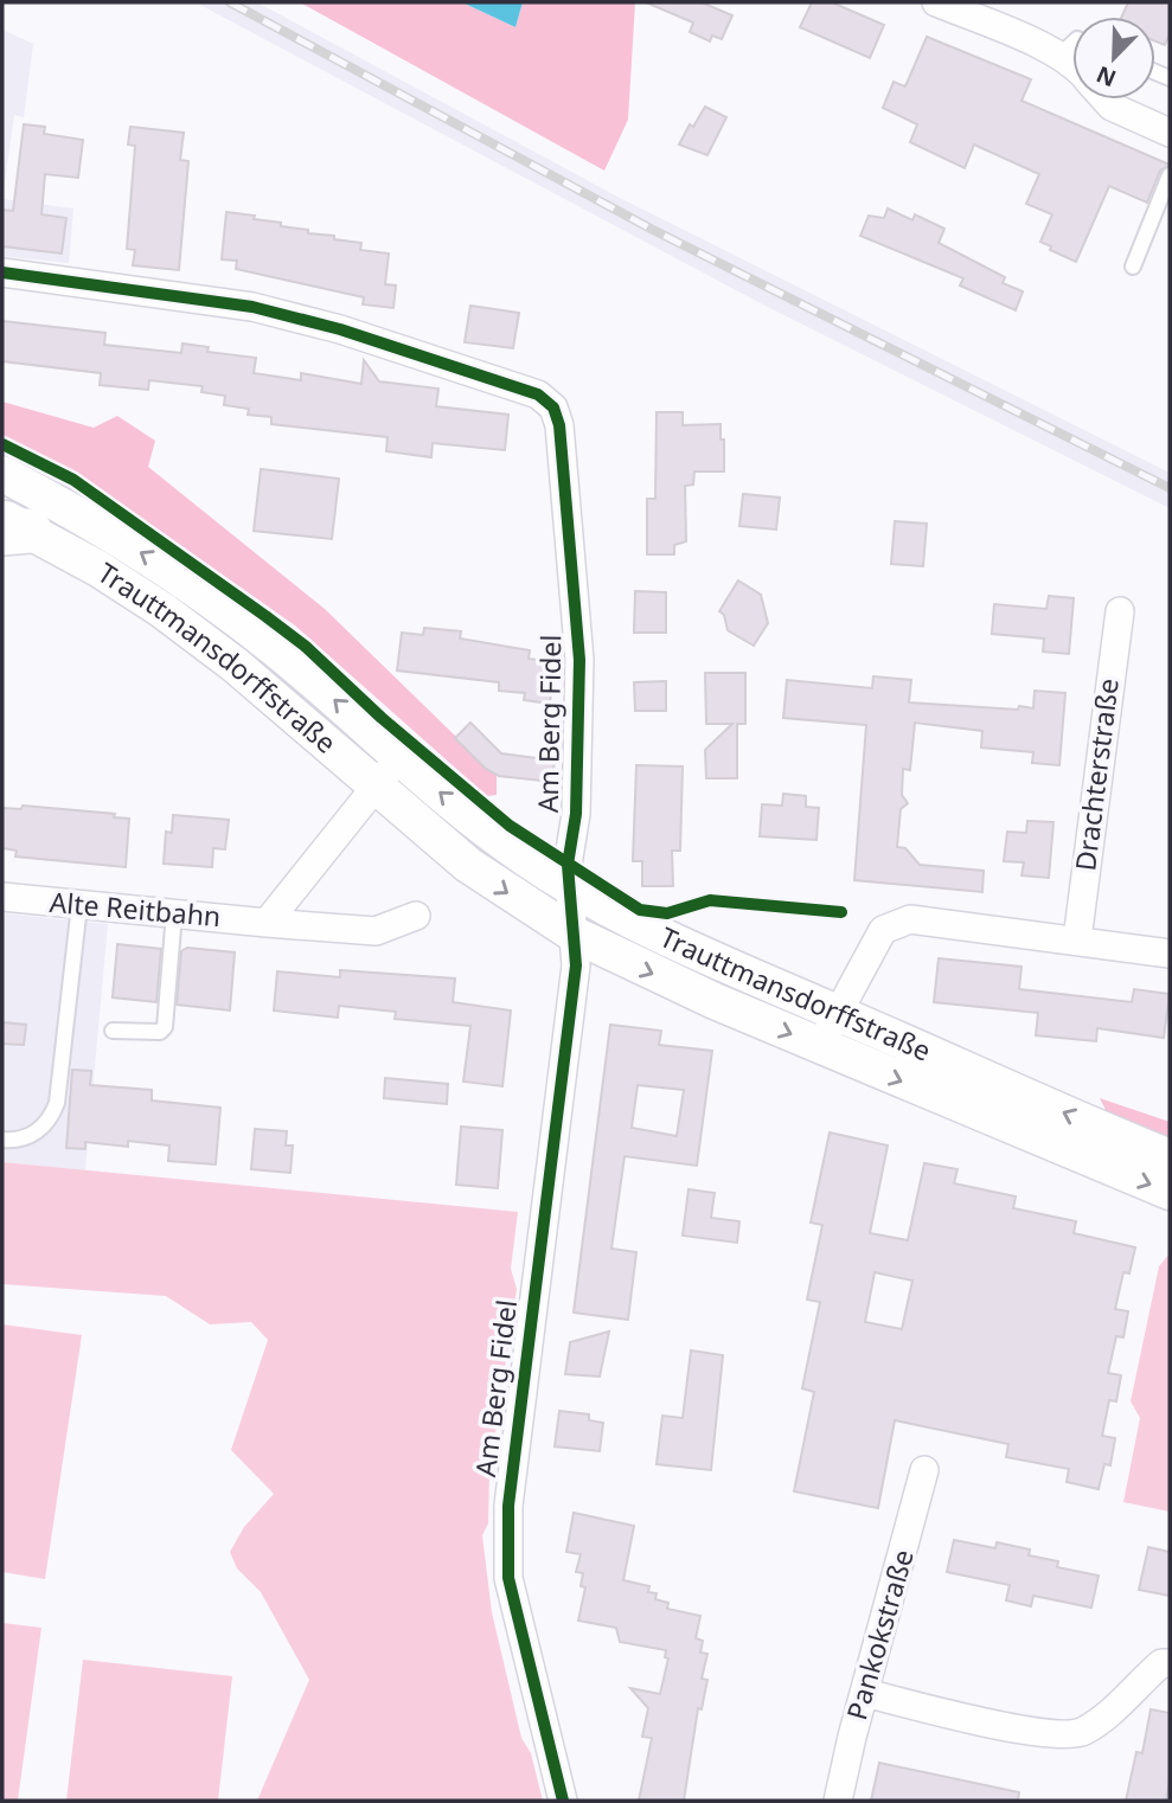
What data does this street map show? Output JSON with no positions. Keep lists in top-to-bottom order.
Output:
{
  "streets": {
    "street": [
      "Trauttmansdorffstraße",
      "Am Berg Fidel",
      "Drachterstraße",
      "Alte Reitbahn",
      "Pankokstraße"
    ]
  },
  "crossings": [
    ["Trauttmansdorffstraße", "Am Berg Fidel"]
  ],
  "north": "bottom left"
}
